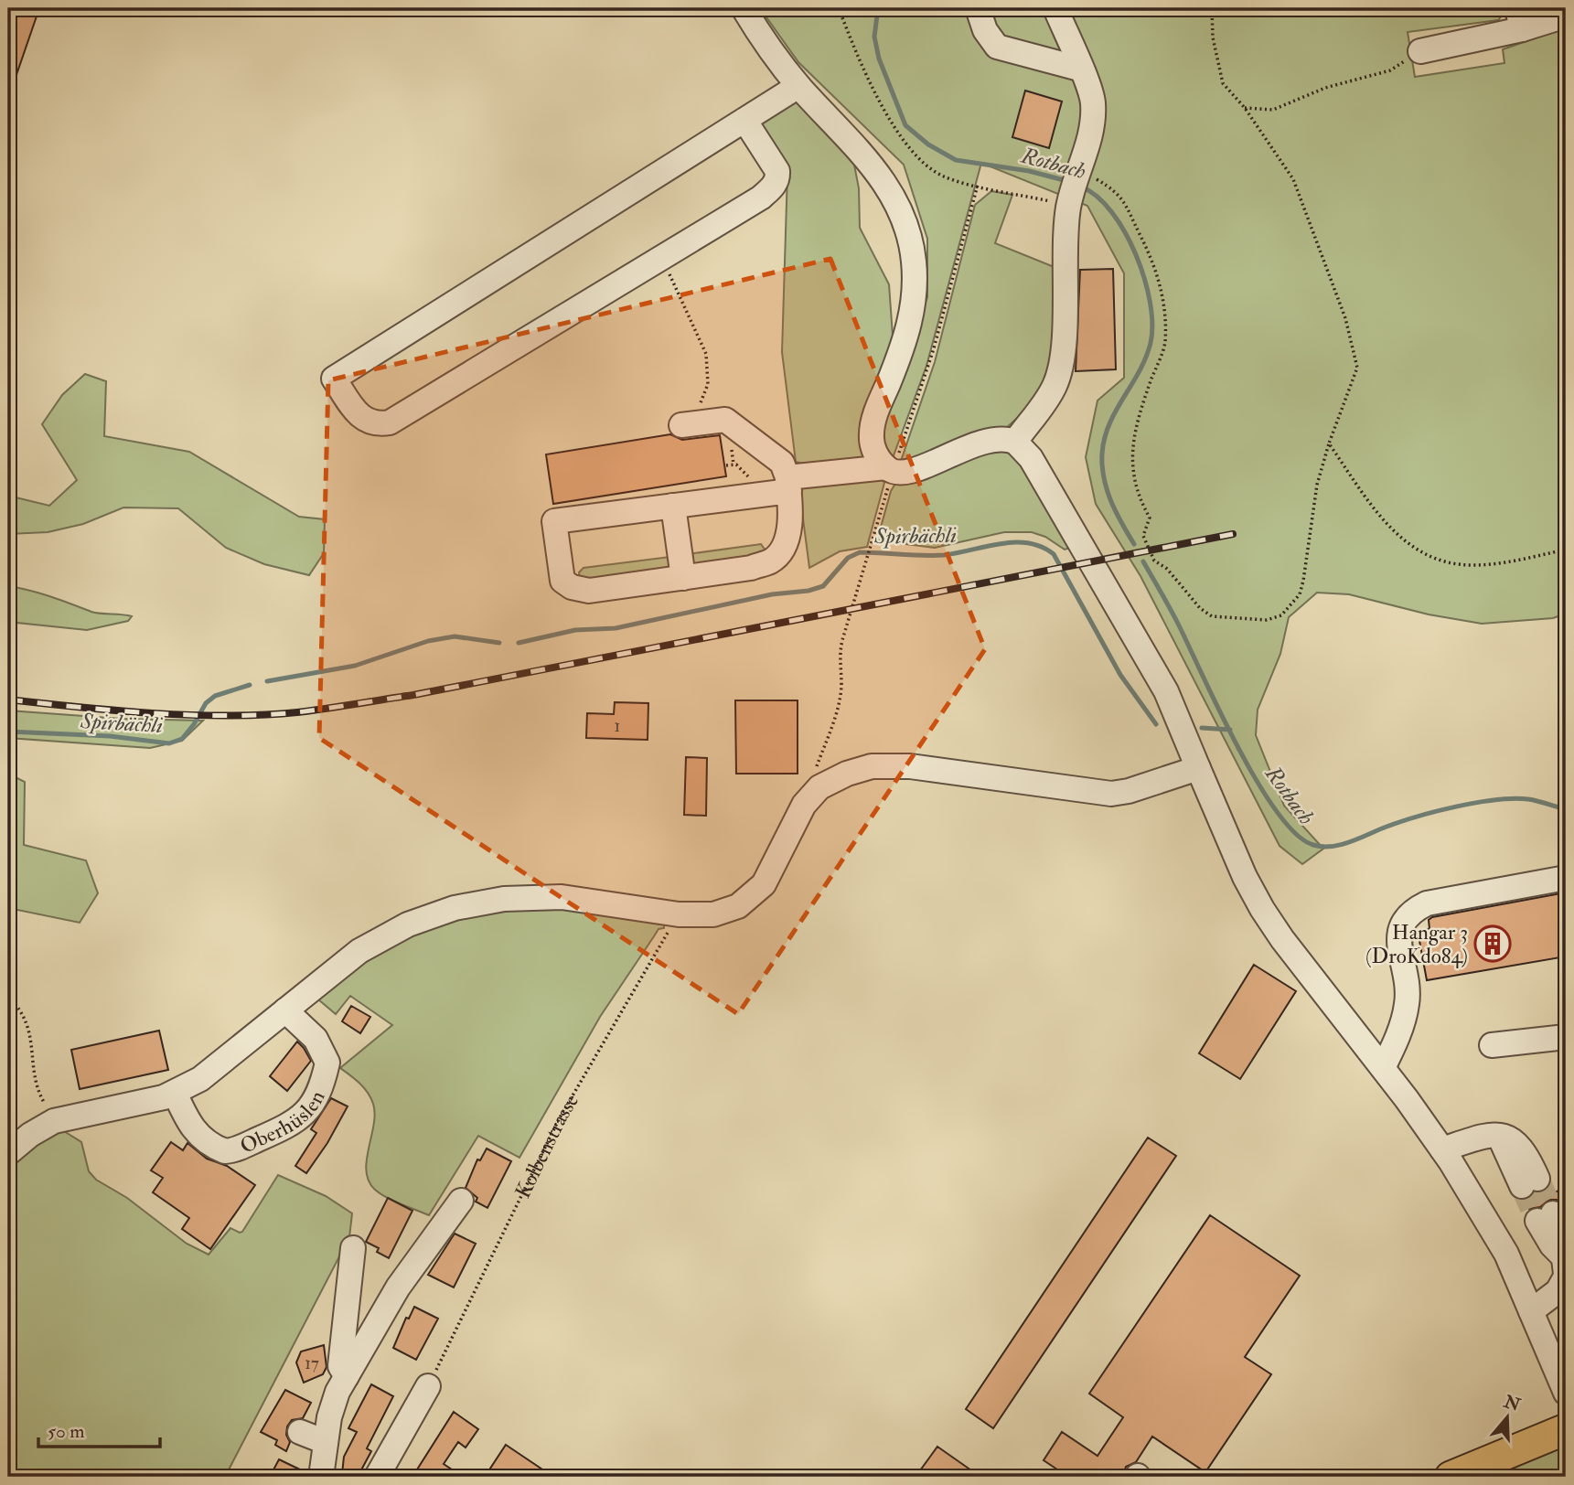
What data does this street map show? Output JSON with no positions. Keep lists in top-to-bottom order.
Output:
{
  "streets": {
    "street": ["Oberhüslen"],
    "path": ["Kolbenstrasse"]
  },
  "water": ["Rotbach", "Spirbächli"],
  "places": {
    "building": ["Hangar 3 (DroKdo84)"]
  },
  "house_numbers": ["1", "17"],
  "scale_bar": "50 m",
  "north": "top"
}
